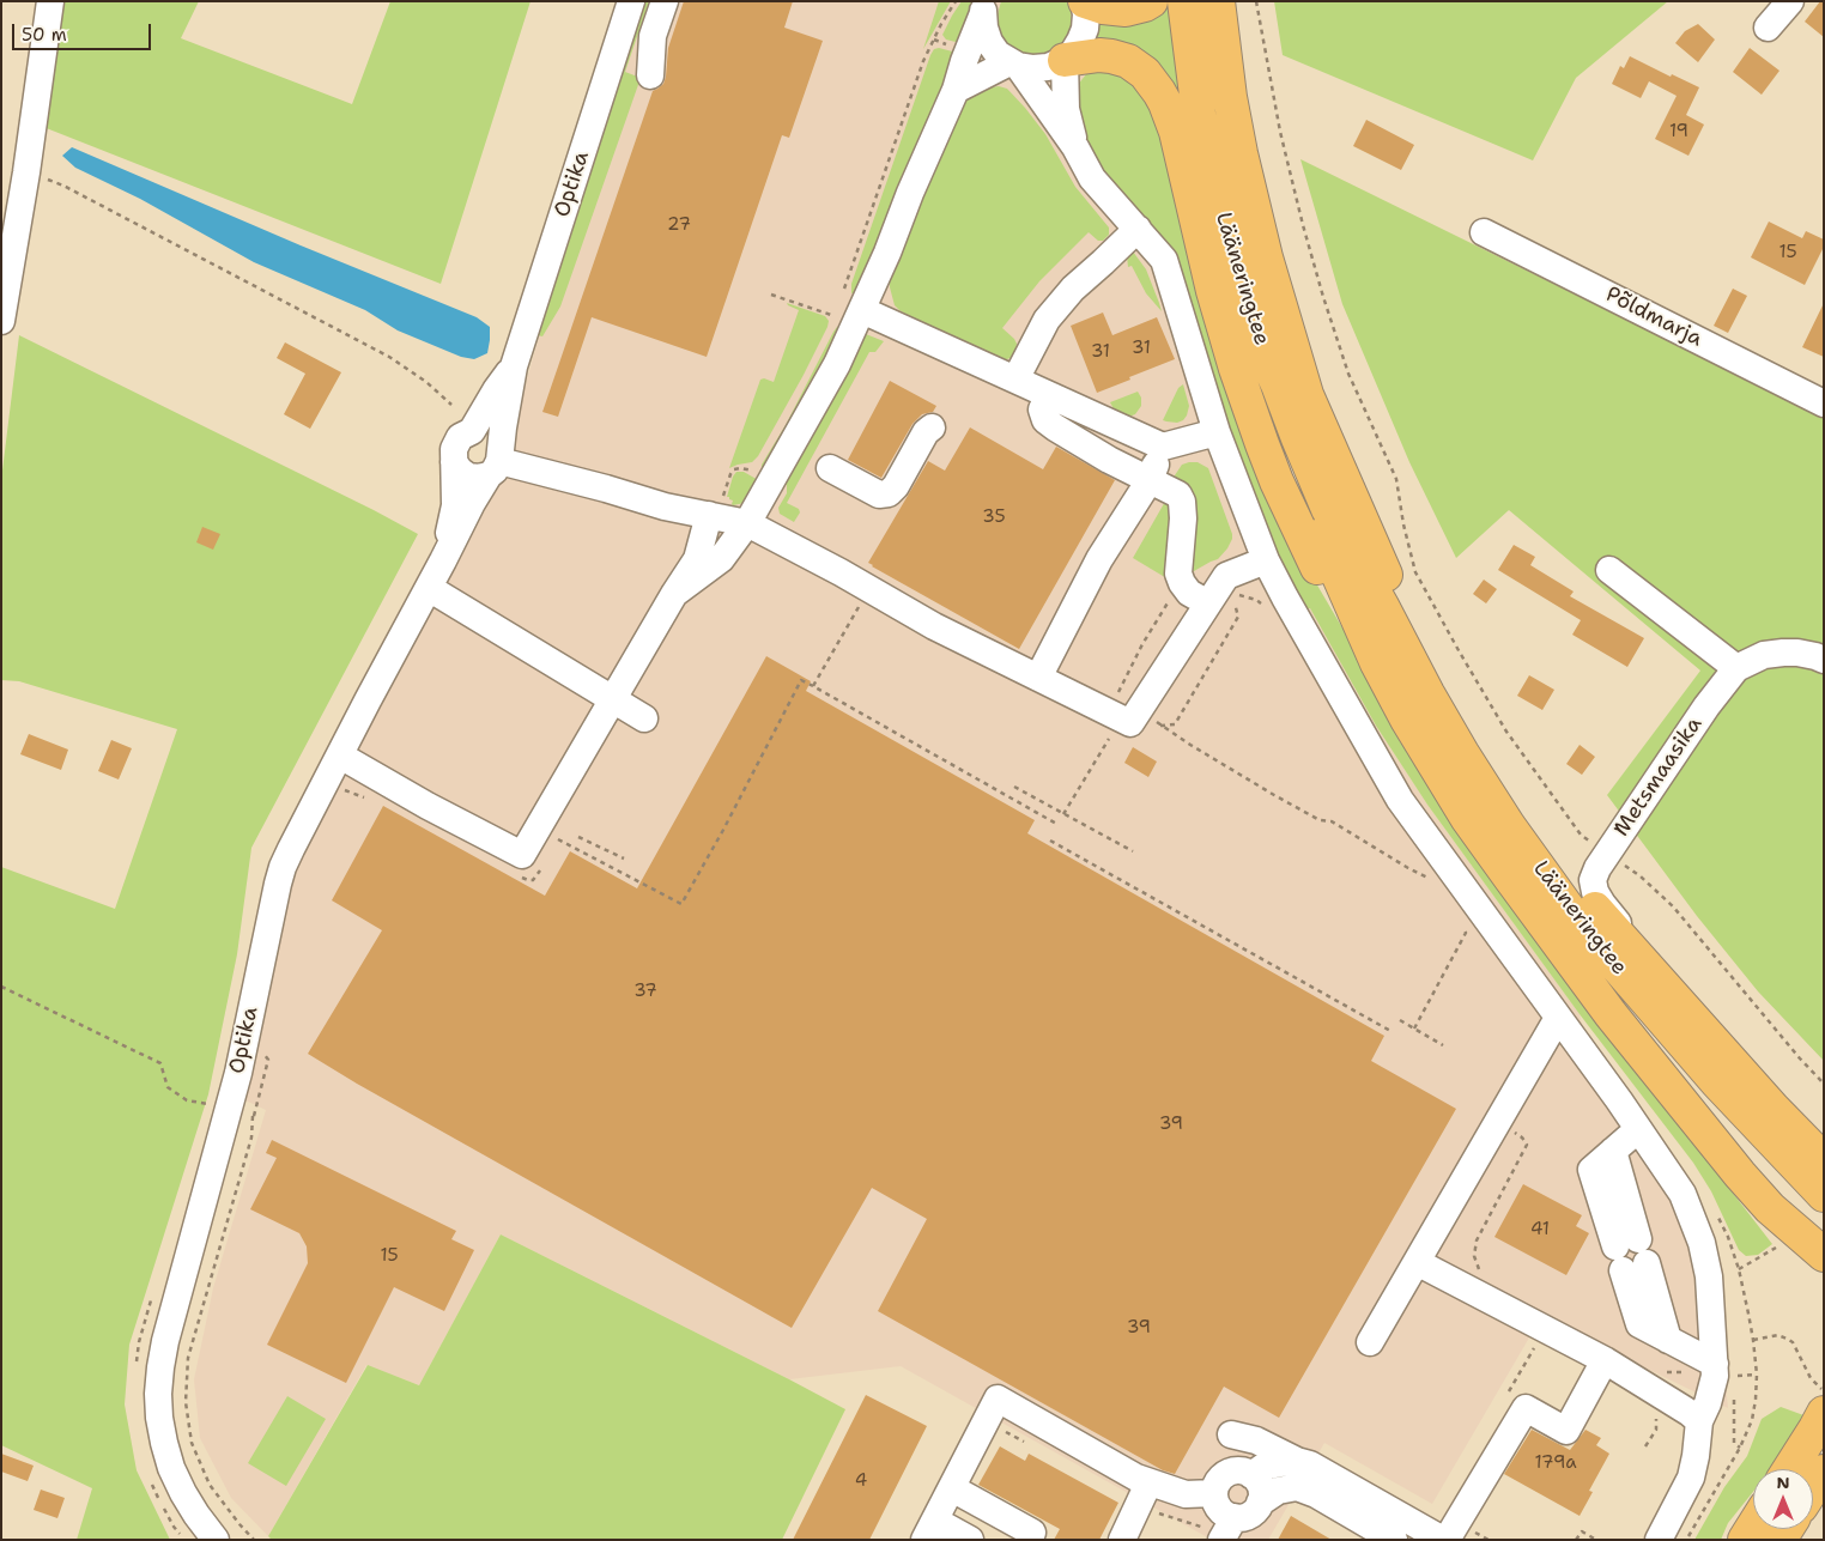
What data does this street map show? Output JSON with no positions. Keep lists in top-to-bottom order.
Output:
{
  "streets": {
    "highway": ["Lääneringtee"],
    "street": ["Optika", "Põldmarja", "Metsmaasika"]
  },
  "crossings": [
    ["Lääneringtee", "Metsmaasika"]
  ],
  "house_numbers": [
    "19",
    "27",
    "15",
    "31",
    "31",
    "35",
    "37",
    "39",
    "41",
    "15",
    "39",
    "179a",
    "4"
  ],
  "scale_bar": "50 m",
  "north": "top"
}
